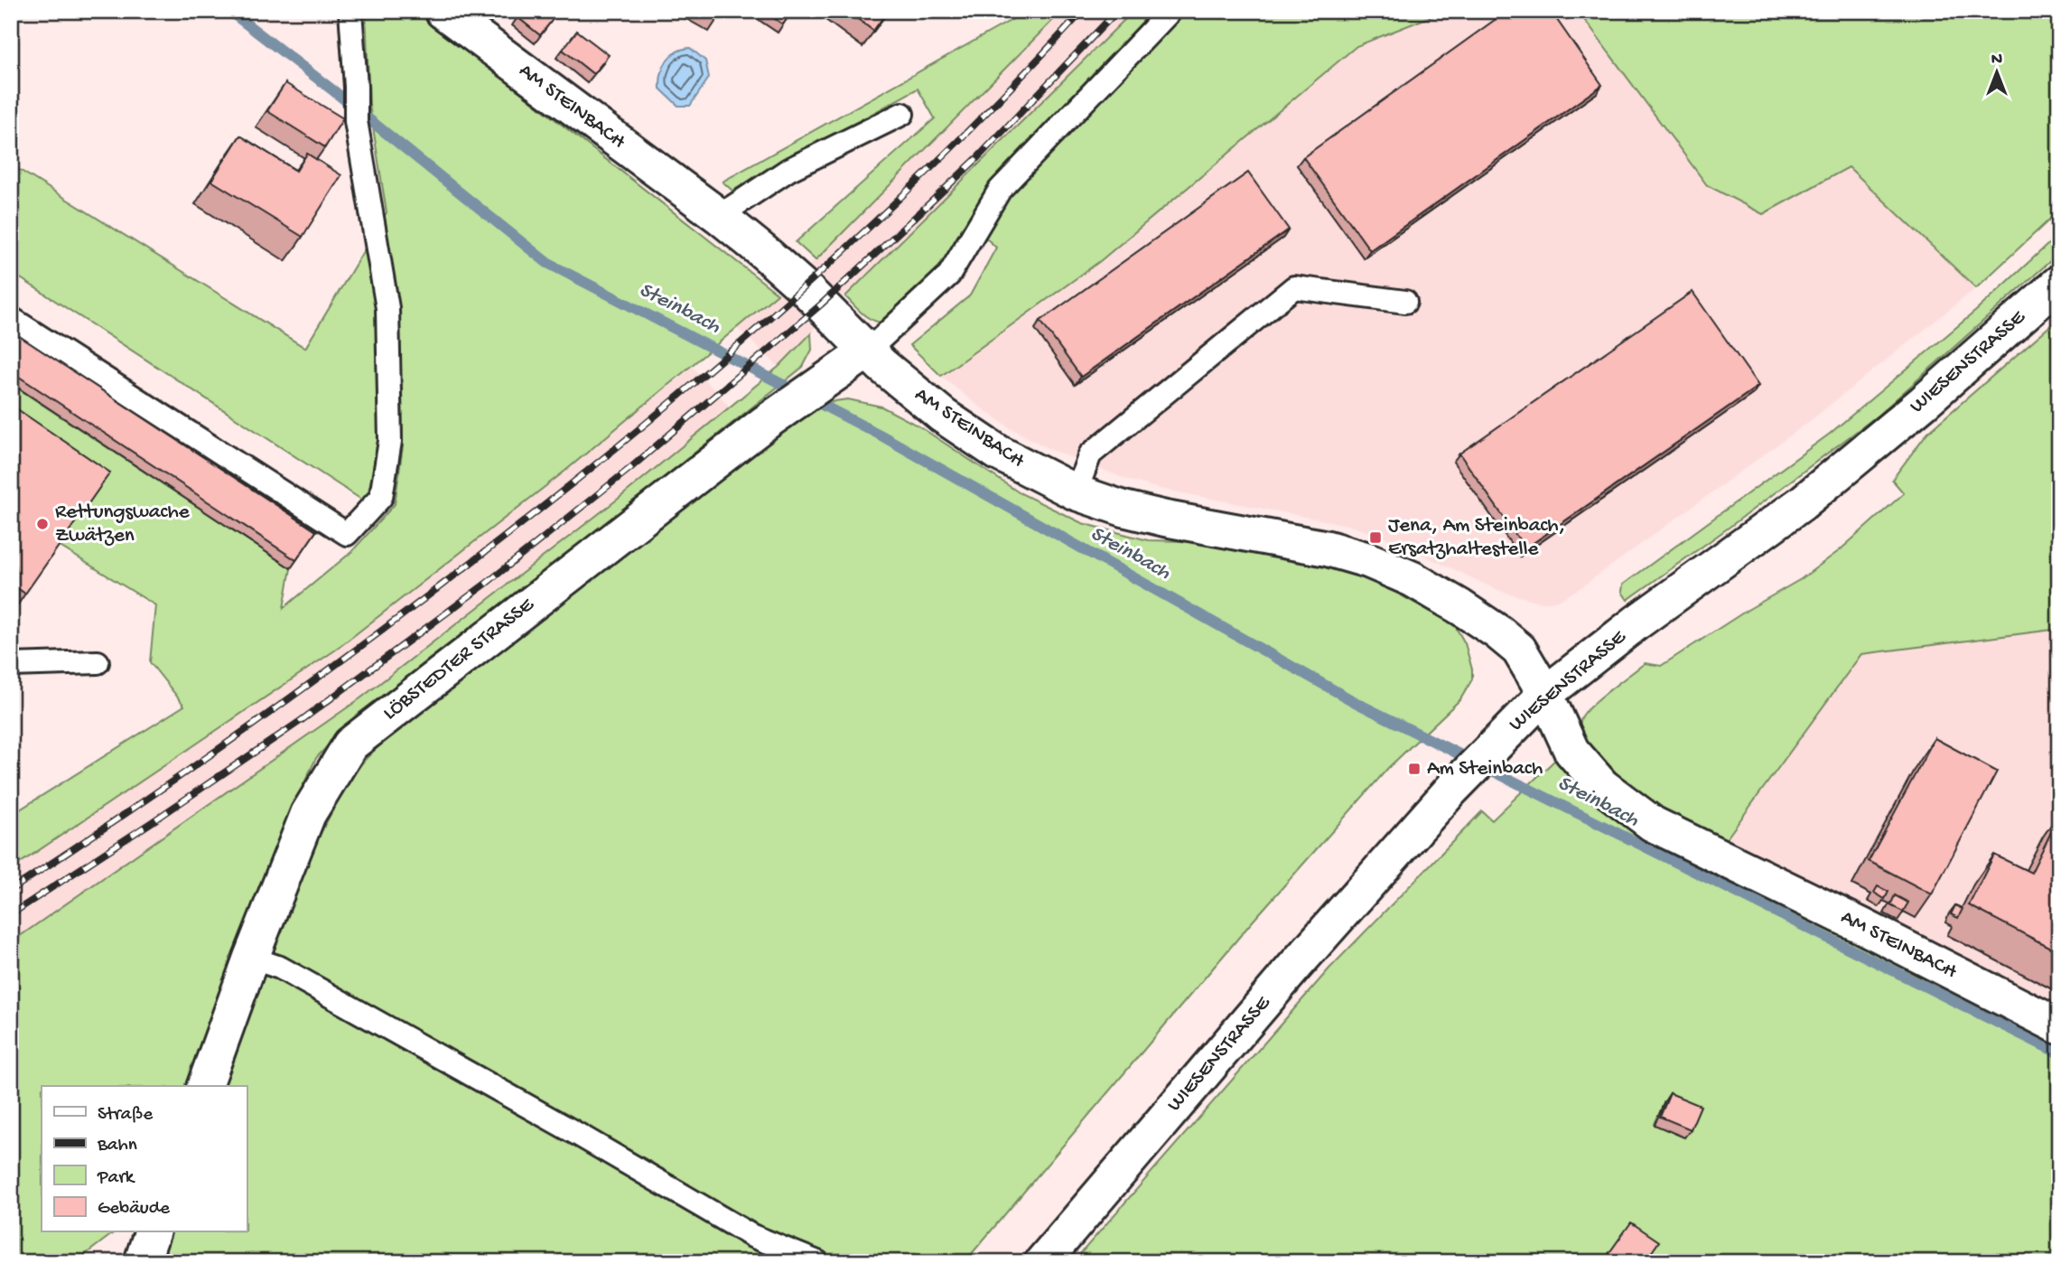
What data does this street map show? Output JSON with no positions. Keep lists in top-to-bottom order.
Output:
{
  "streets": {
    "street": ["AM STEINBACH", "WIESENSTRASSE", "LÖBSTEDTER STRASSE"]
  },
  "crossings": [
    ["AM STEINBACH", "WIESENSTRASSE"],
    ["AM STEINBACH", "LÖBSTEDTER STRASSE"]
  ],
  "water": ["Steinbach"],
  "places": {
    "other": ["Rettungswache Zwätzen"],
    "transit": ["Jena, Am Steinbach, Ersatzhaltestelle", "Am Steinbach"]
  },
  "legend": [
    "Straße",
    "Bahn",
    "Park",
    "Gebäude"
  ],
  "north": "top"
}
